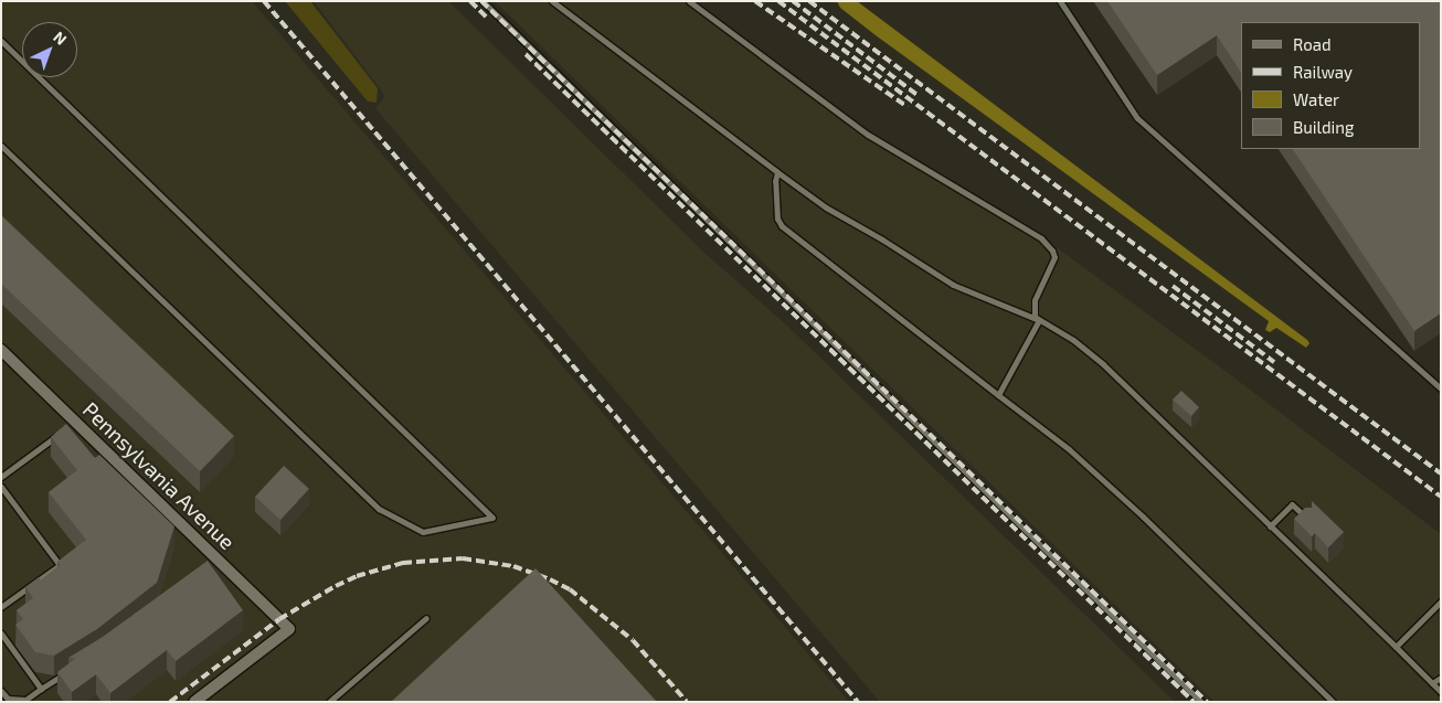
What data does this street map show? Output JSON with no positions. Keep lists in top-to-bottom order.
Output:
{
  "streets": {
    "street": ["Pennsylvania Avenue"]
  },
  "legend": [
    "Road",
    "Railway",
    "Water",
    "Building"
  ],
  "north": "top right"
}
